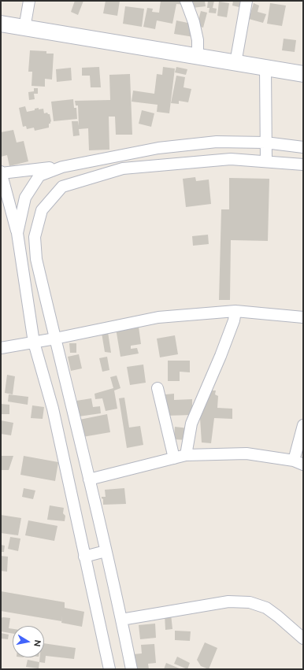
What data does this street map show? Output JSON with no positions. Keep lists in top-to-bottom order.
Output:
{
  "north": "right"
}
